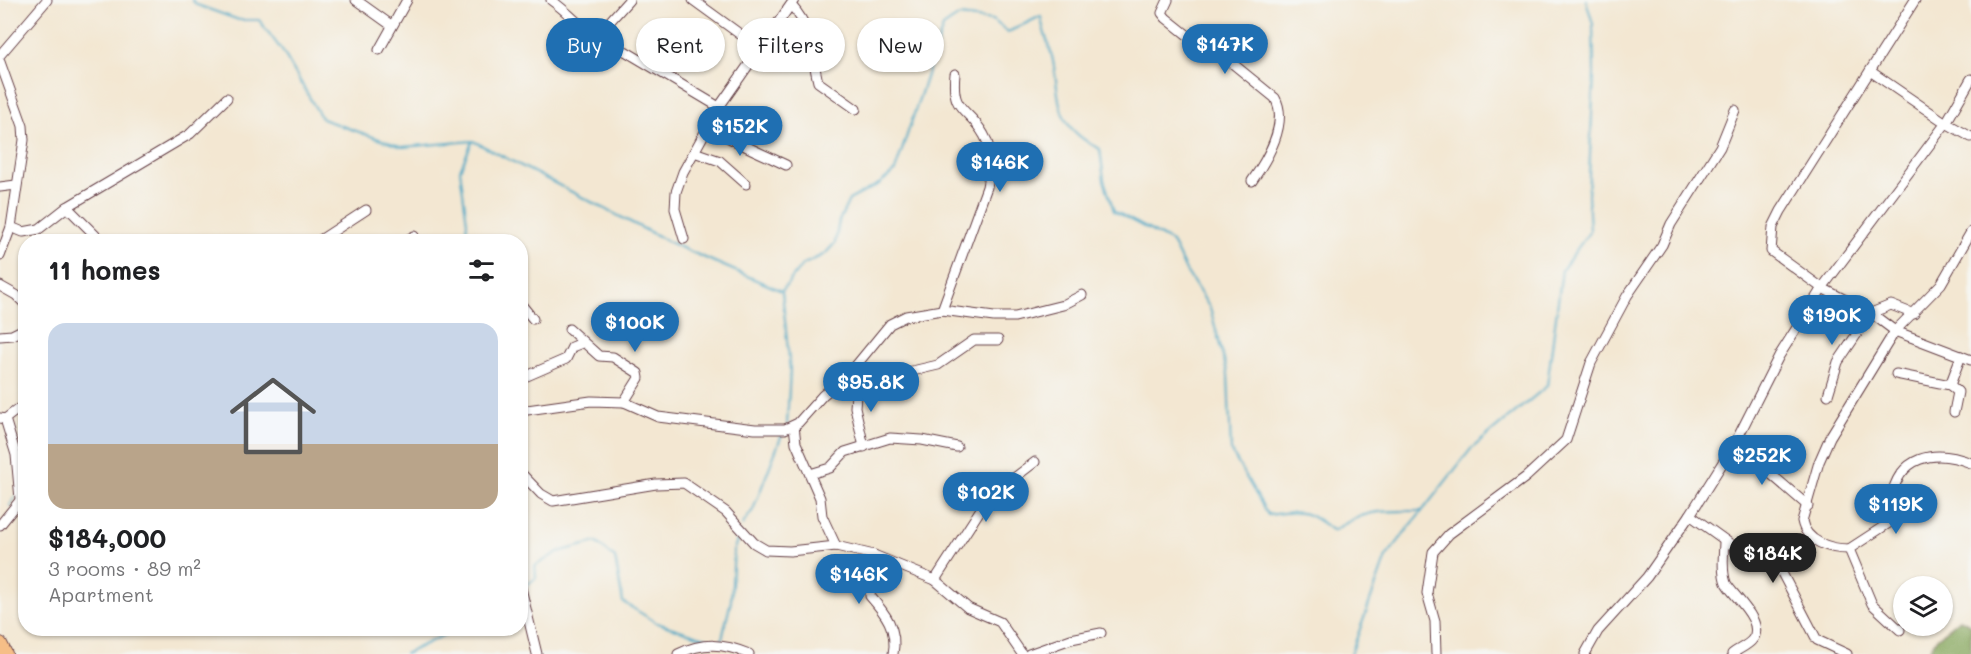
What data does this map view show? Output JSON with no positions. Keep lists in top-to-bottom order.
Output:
{
  "page": {
    "chip": [
      "Buy",
      "Rent",
      "Filters",
      "New"
    ],
    "price": [
      "$147K",
      "$152K",
      "$146K",
      "$190K",
      "$100K",
      "$95.8K",
      "$252K",
      "$102K",
      "$119K",
      "$184K",
      "$146K"
    ],
    "heading": "11 homes",
    "list": [
      {
        "name": "$184,000",
        "note": "3 rooms · 89 m² · Apartment"
      }
    ]
  }
}
